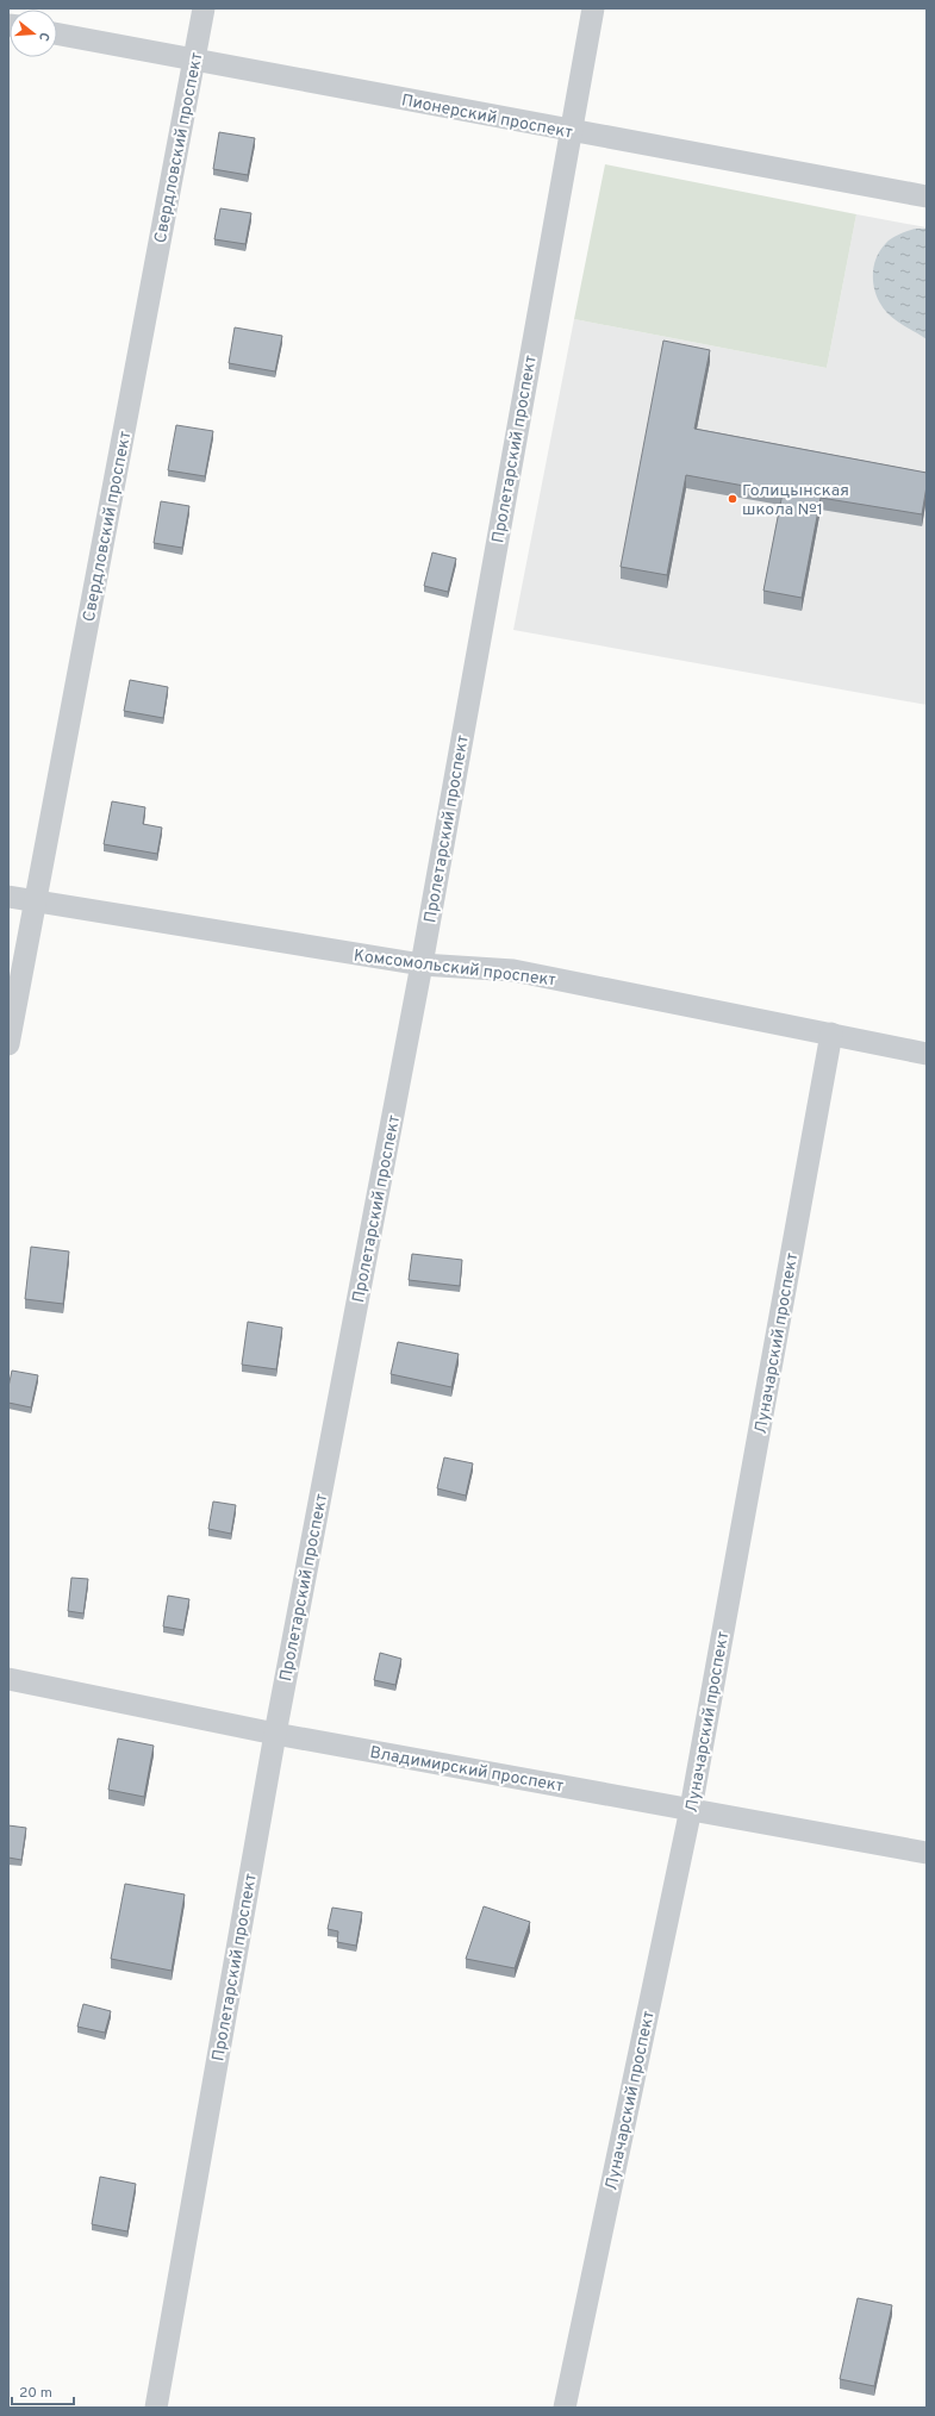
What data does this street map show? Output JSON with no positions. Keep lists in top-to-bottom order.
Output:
{
  "streets": {
    "street": [
      "Пионерский проспект",
      "Свердловский проспект",
      "Пролетарский проспект",
      "Комсомольский проспект",
      "Луначарский проспект",
      "Владимирский проспект"
    ]
  },
  "crossings": [
    ["Пионерский проспект", "Свердловский проспект"],
    ["Пионерский проспект", "Пролетарский проспект"],
    ["Свердловский проспект", "Комсомольский проспект"],
    ["Пролетарский проспект", "Комсомольский проспект"],
    ["Пролетарский проспект", "Владимирский проспект"],
    ["Комсомольский проспект", "Луначарский проспект"],
    ["Луначарский проспект", "Владимирский проспект"]
  ],
  "places": ["Голицынская школа №1"],
  "scale_bar": "20 m",
  "north": "right"
}
